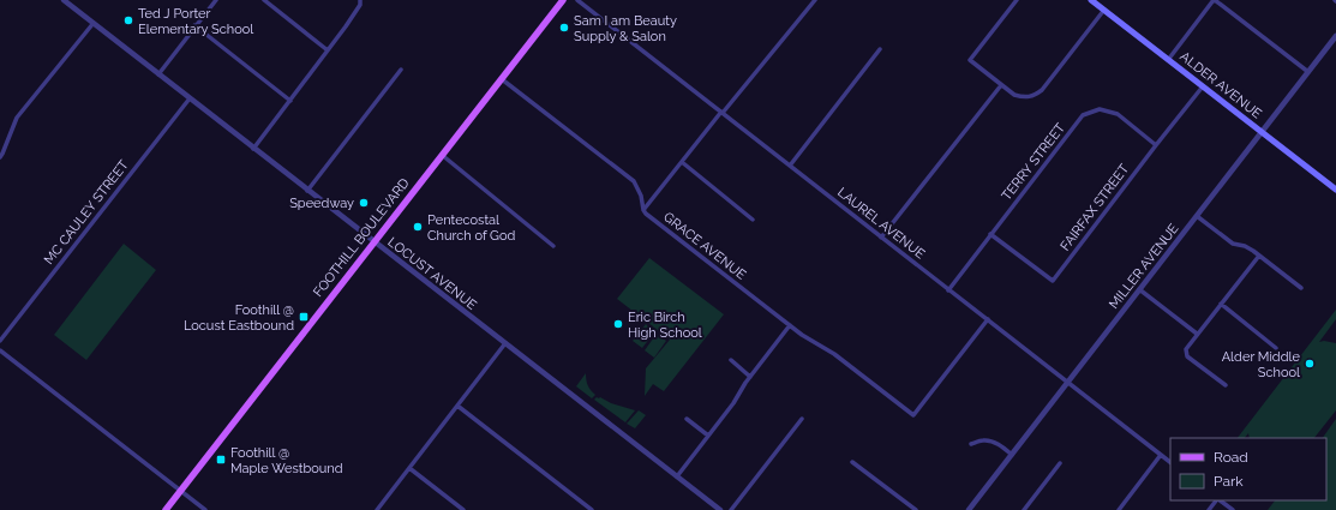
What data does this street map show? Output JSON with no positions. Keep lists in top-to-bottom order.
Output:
{
  "streets": {
    "main road": ["ALDER AVENUE", "FOOTHILL BOULEVARD"],
    "street": [
      "TERRY STREET",
      "FAIRFAX STREET",
      "MC CAULEY STREET",
      "LAUREL AVENUE",
      "GRACE AVENUE",
      "MILLER AVENUE",
      "LOCUST AVENUE"
    ]
  },
  "crossings": [
    ["ALDER AVENUE", "FAIRFAX STREET"],
    ["ALDER AVENUE", "MILLER AVENUE"],
    ["TERRY STREET", "FAIRFAX STREET"],
    ["TERRY STREET", "LAUREL AVENUE"],
    ["MC CAULEY STREET", "LOCUST AVENUE"],
    ["LAUREL AVENUE", "GRACE AVENUE"],
    ["LAUREL AVENUE", "MILLER AVENUE"],
    ["FOOTHILL BOULEVARD", "LOCUST AVENUE"]
  ],
  "places": {
    "other": [
      "Ted J Porter Elementary School",
      "Sam I am Beauty Supply & Salon",
      "Speedway",
      "Pentecostal Church of God",
      "Eric Birch High School",
      "Alder Middle School"
    ],
    "transit": ["Foothill @ Locust Eastbound", "Foothill @ Maple Westbound"]
  },
  "legend": ["Road", "Park"]
}
